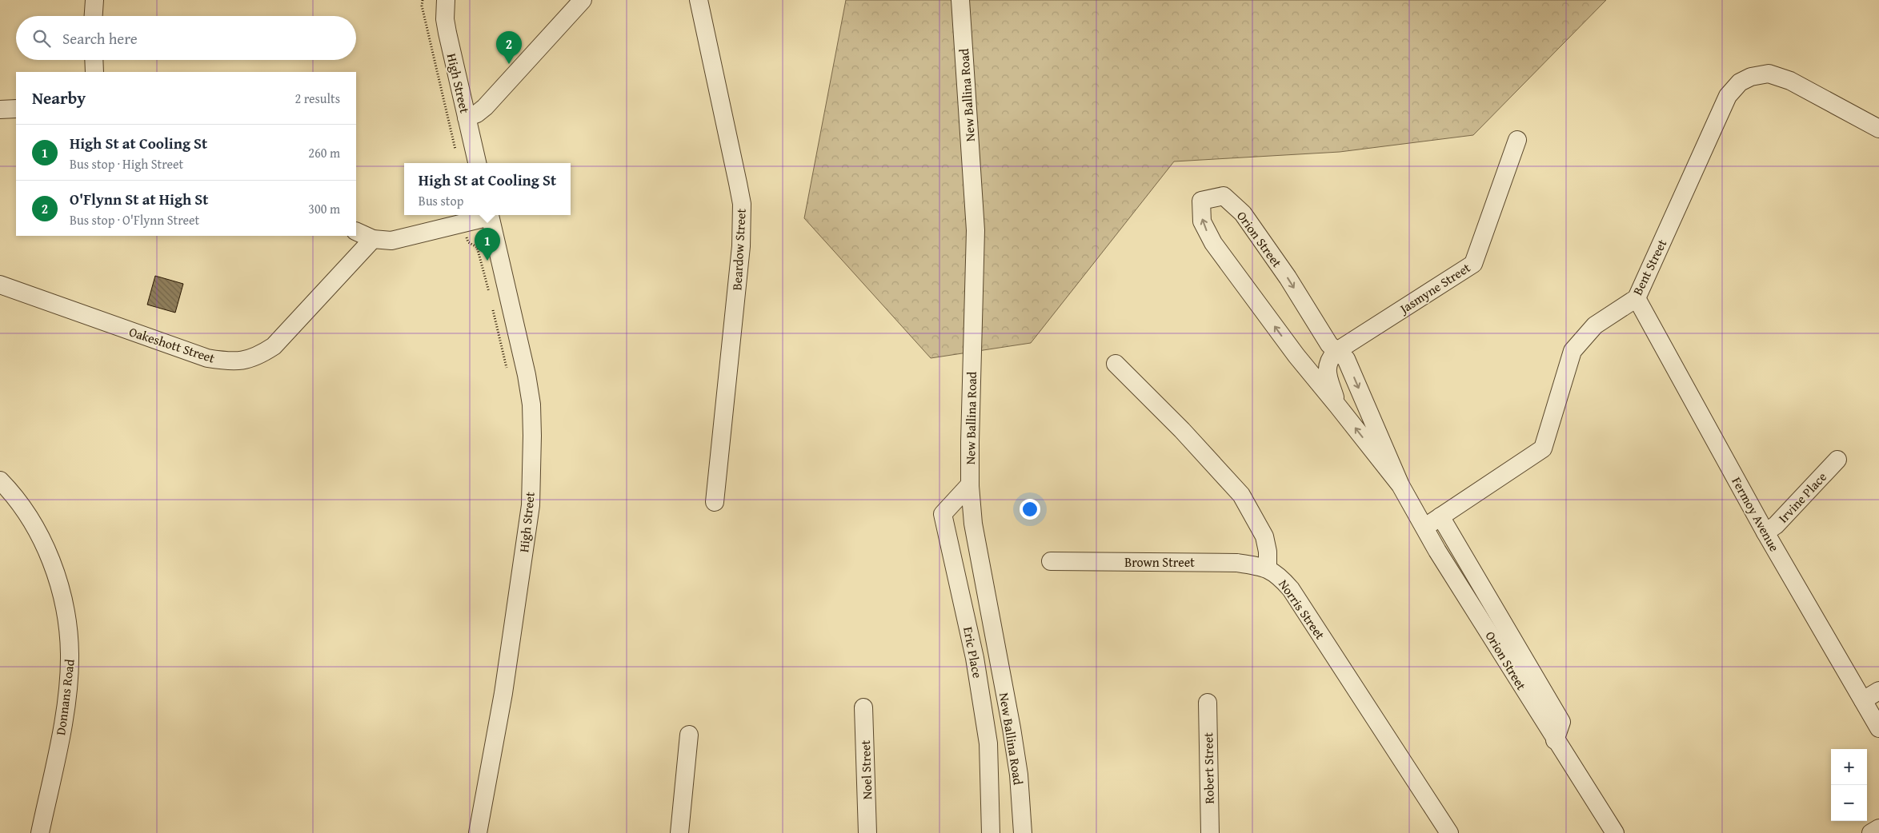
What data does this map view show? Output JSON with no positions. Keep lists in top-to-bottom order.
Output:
{
  "streets": {
    "street": [
      "High Street",
      "New Ballina Road",
      "Orion Street",
      "Beardow Street",
      "Bent Street",
      "Jasmyne Street",
      "Oakeshott Street",
      "Irvine Place",
      "Fermoy Avenue",
      "Brown Street",
      "Norris Street",
      "Eric Place",
      "Donnans Road",
      "Robert Street",
      "Noel Street"
    ]
  },
  "crossings": [
    ["New Ballina Road", "Eric Place"],
    ["Orion Street", "Bent Street"],
    ["Orion Street", "Jasmyne Street"],
    ["Bent Street", "Fermoy Avenue"],
    ["Irvine Place", "Fermoy Avenue"],
    ["Brown Street", "Norris Street"]
  ],
  "page": {
    "search": "Search here",
    "pins": ["2", "1"],
    "heading": ["Nearby", "2 results"],
    "list": [
      {
        "mark": "1",
        "name": "High St at Cooling St",
        "note": "Bus stop · High Street",
        "value": "260 m"
      },
      {
        "mark": "2",
        "name": "O'Flynn St at High St",
        "note": "Bus stop · O'Flynn Street",
        "value": "300 m"
      }
    ],
    "popup": ["High St at Cooling St", "Bus stop"],
    "map_buttons": ["+", "−"]
  }
}
